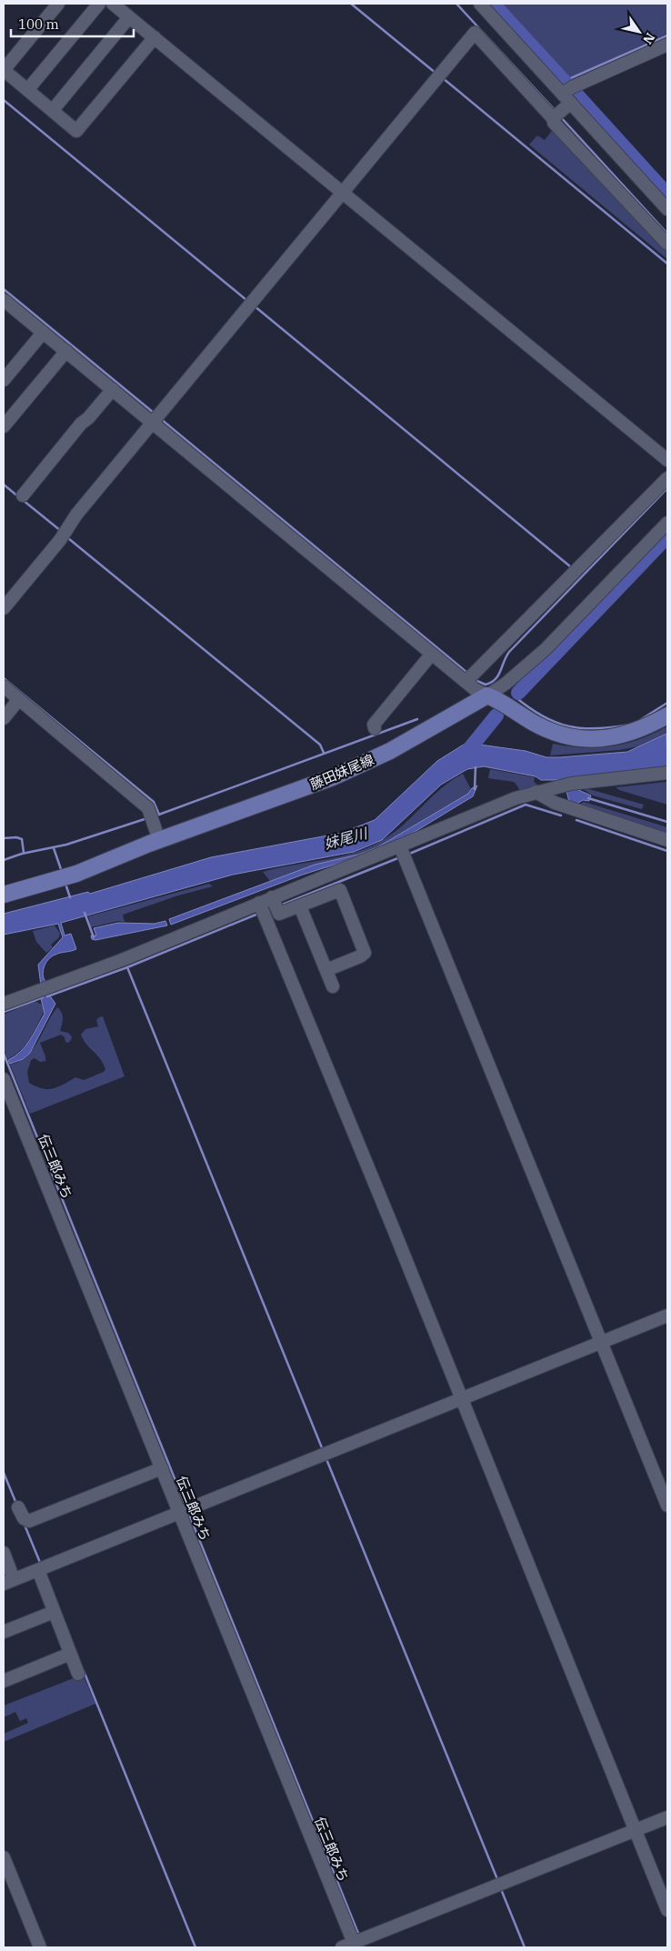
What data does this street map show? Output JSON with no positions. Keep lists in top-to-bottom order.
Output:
{
  "streets": {
    "main road": ["藤田妹尾線"],
    "street": ["伝三郎みち"]
  },
  "water": ["妹尾川"],
  "scale_bar": "100 m",
  "north": "bottom right"
}
